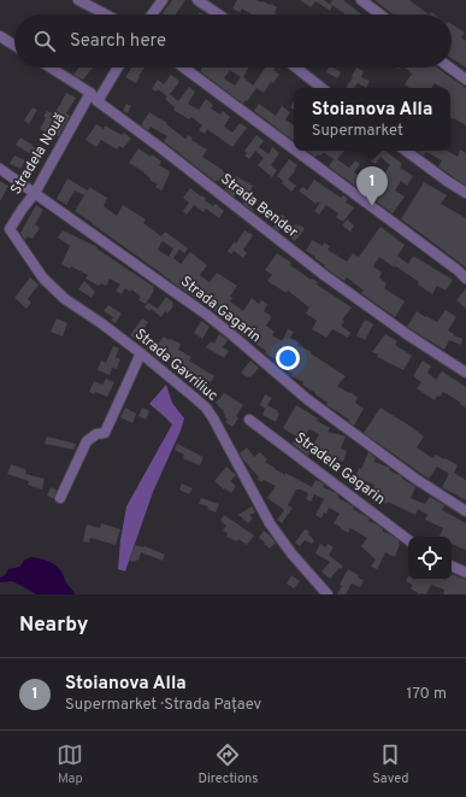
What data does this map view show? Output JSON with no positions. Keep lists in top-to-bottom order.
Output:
{
  "streets": {
    "street": [
      "Stradela Nouă",
      "Strada Bender",
      "Strada Gagarin",
      "Strada Gavriliuc",
      "Stradela Gagarin"
    ]
  },
  "crossings": [
    ["Stradela Nouă", "Strada Bender"],
    ["Stradela Nouă", "Strada Gagarin"],
    ["Stradela Nouă", "Strada Gavriliuc"]
  ],
  "page": {
    "search": "Search here",
    "popup": ["Stoianova Alla", "Supermarket"],
    "pins": "1",
    "heading": "Nearby",
    "list": [
      {
        "mark": "1",
        "name": "Stoianova Alla",
        "note": "Supermarket · Strada Pațaev",
        "value": "170 m"
      }
    ],
    "nav": ["Map", "Directions", "Saved"]
  }
}
